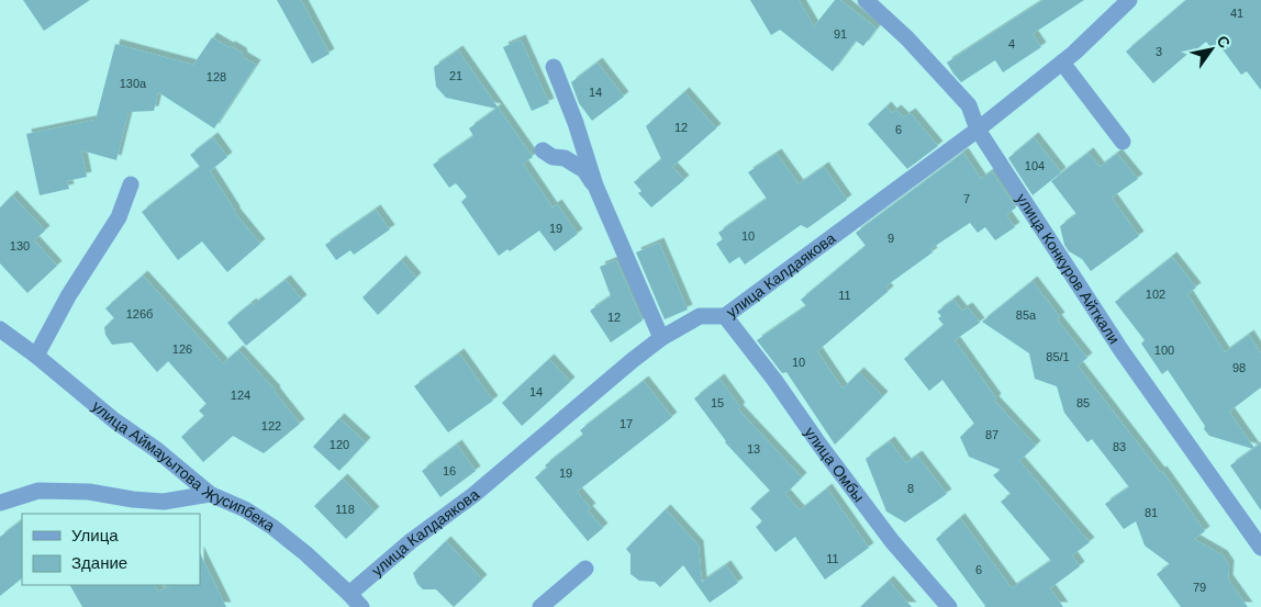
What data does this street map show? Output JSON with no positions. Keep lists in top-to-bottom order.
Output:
{
  "streets": {
    "street": [
      "улица Конкуров Айткали",
      "улица Калдаякова",
      "улица Омбы",
      "улица Аймауытова Жусипбека"
    ]
  },
  "crossings": [
    ["улица Конкуров Айткали", "улица Калдаякова"],
    ["улица Калдаякова", "улица Омбы"],
    ["улица Калдаякова", "улица Аймауытова Жусипбека"]
  ],
  "house_numbers": [
    "41",
    "91",
    "4",
    "3",
    "21",
    "128",
    "130а",
    "14",
    "12",
    "6",
    "104",
    "7",
    "19",
    "10",
    "9",
    "130",
    "102",
    "11",
    "126б",
    "85а",
    "12",
    "126",
    "100",
    "85/1",
    "10",
    "98",
    "14",
    "124",
    "15",
    "85",
    "17",
    "122",
    "87",
    "120",
    "83",
    "13",
    "16",
    "19",
    "8",
    "118",
    "81",
    "11",
    "6",
    "79"
  ],
  "legend": ["Улица", "Здание"],
  "north": "top right"
}
